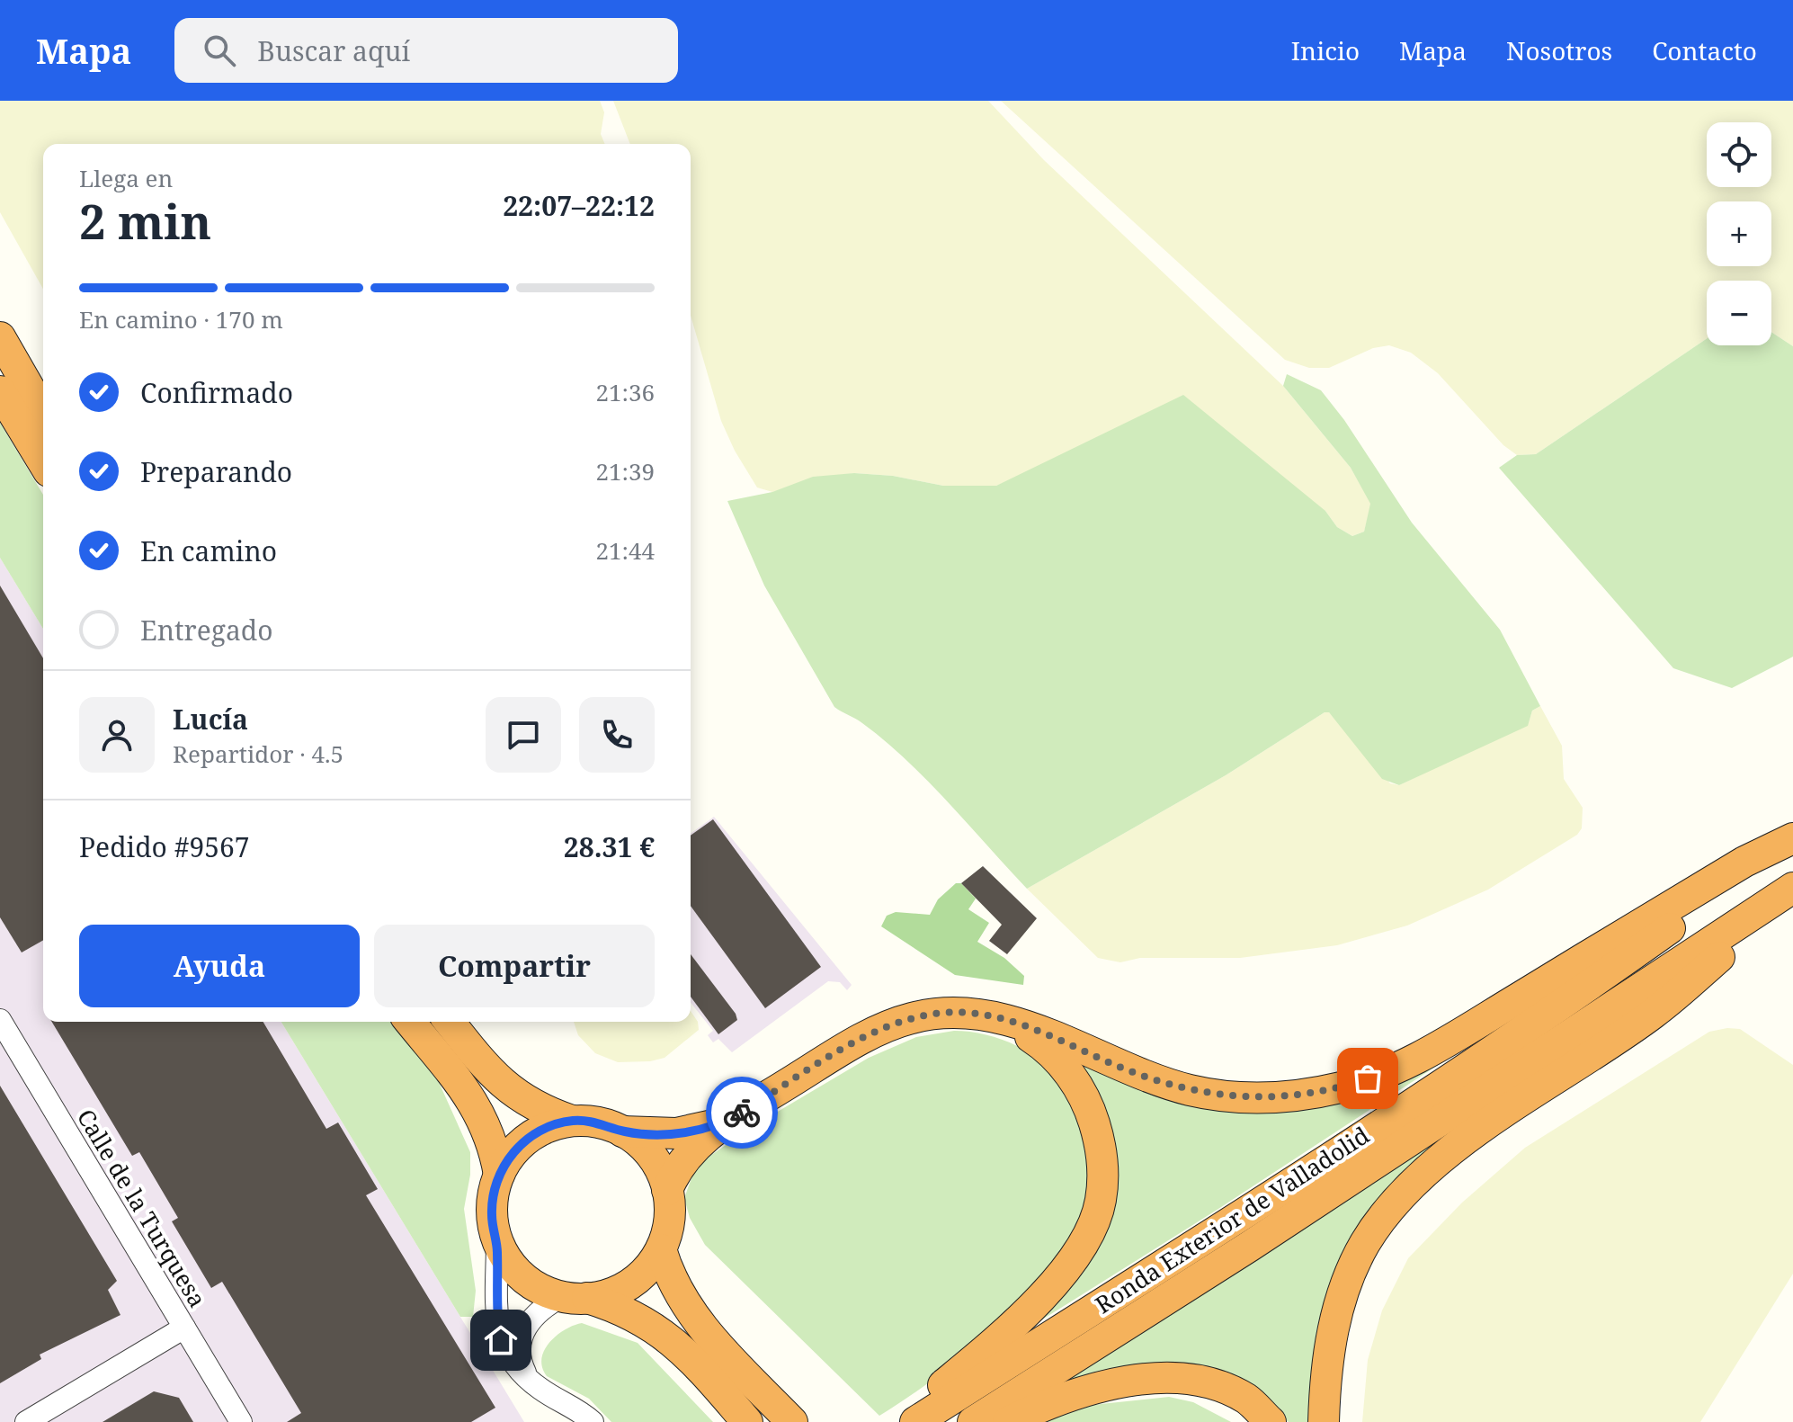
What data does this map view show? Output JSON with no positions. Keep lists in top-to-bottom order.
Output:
{
  "streets": {
    "highway": ["Ronda Exterior de Valladolid"],
    "street": ["Calle de la Turquesa"]
  },
  "page": {
    "header": "Mapa",
    "search": "Buscar aquí",
    "nav": [
      "Inicio",
      "Mapa",
      "Nosotros",
      "Contacto"
    ],
    "map_buttons": ["+", "−"],
    "heading": ["2 min", "Llega en", "22:07–22:12"],
    "panel": [
      "Lucía",
      "Repartidor · 4.5",
      "Pedido #9567",
      "28.31 €"
    ],
    "bar": "En camino · 170 m",
    "list": [
      ["Confirmado", "21:36"],
      ["Preparando", "21:39"],
      ["En camino", "21:44"],
      "Entregado"
    ],
    "buttons": ["Ayuda", "Compartir"]
  }
}
